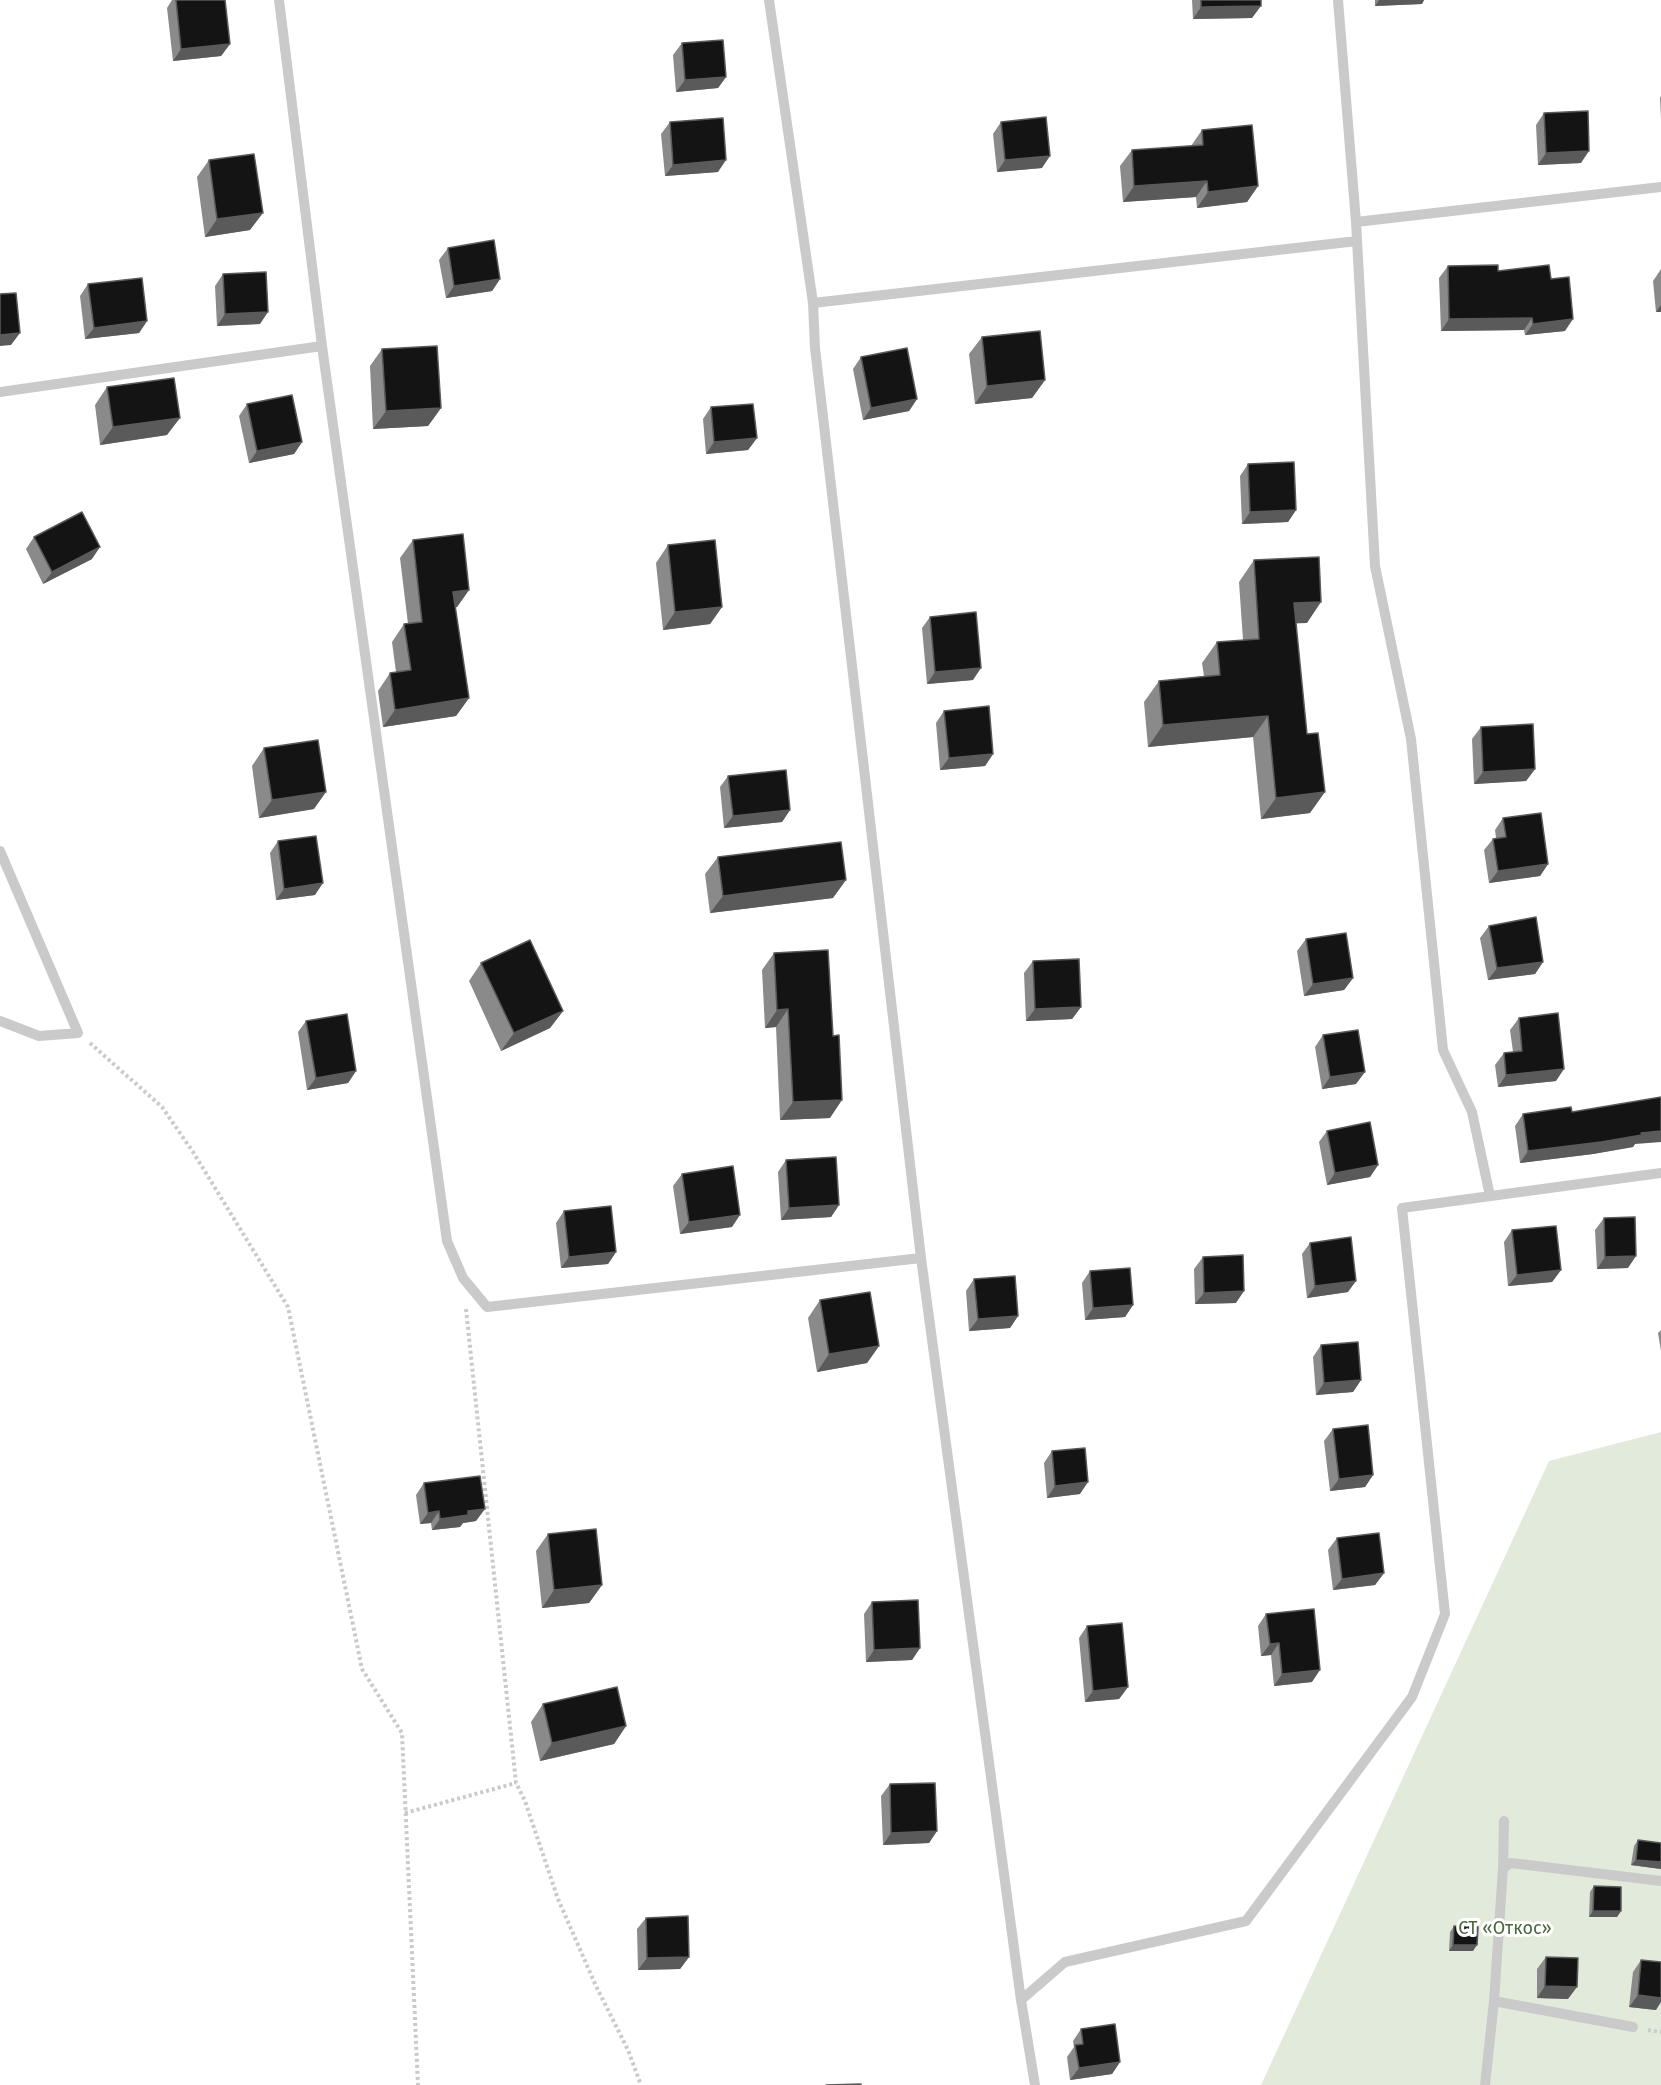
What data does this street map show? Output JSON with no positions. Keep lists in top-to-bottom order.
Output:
{
  "parks": ["СТ «Откос»"]
}
